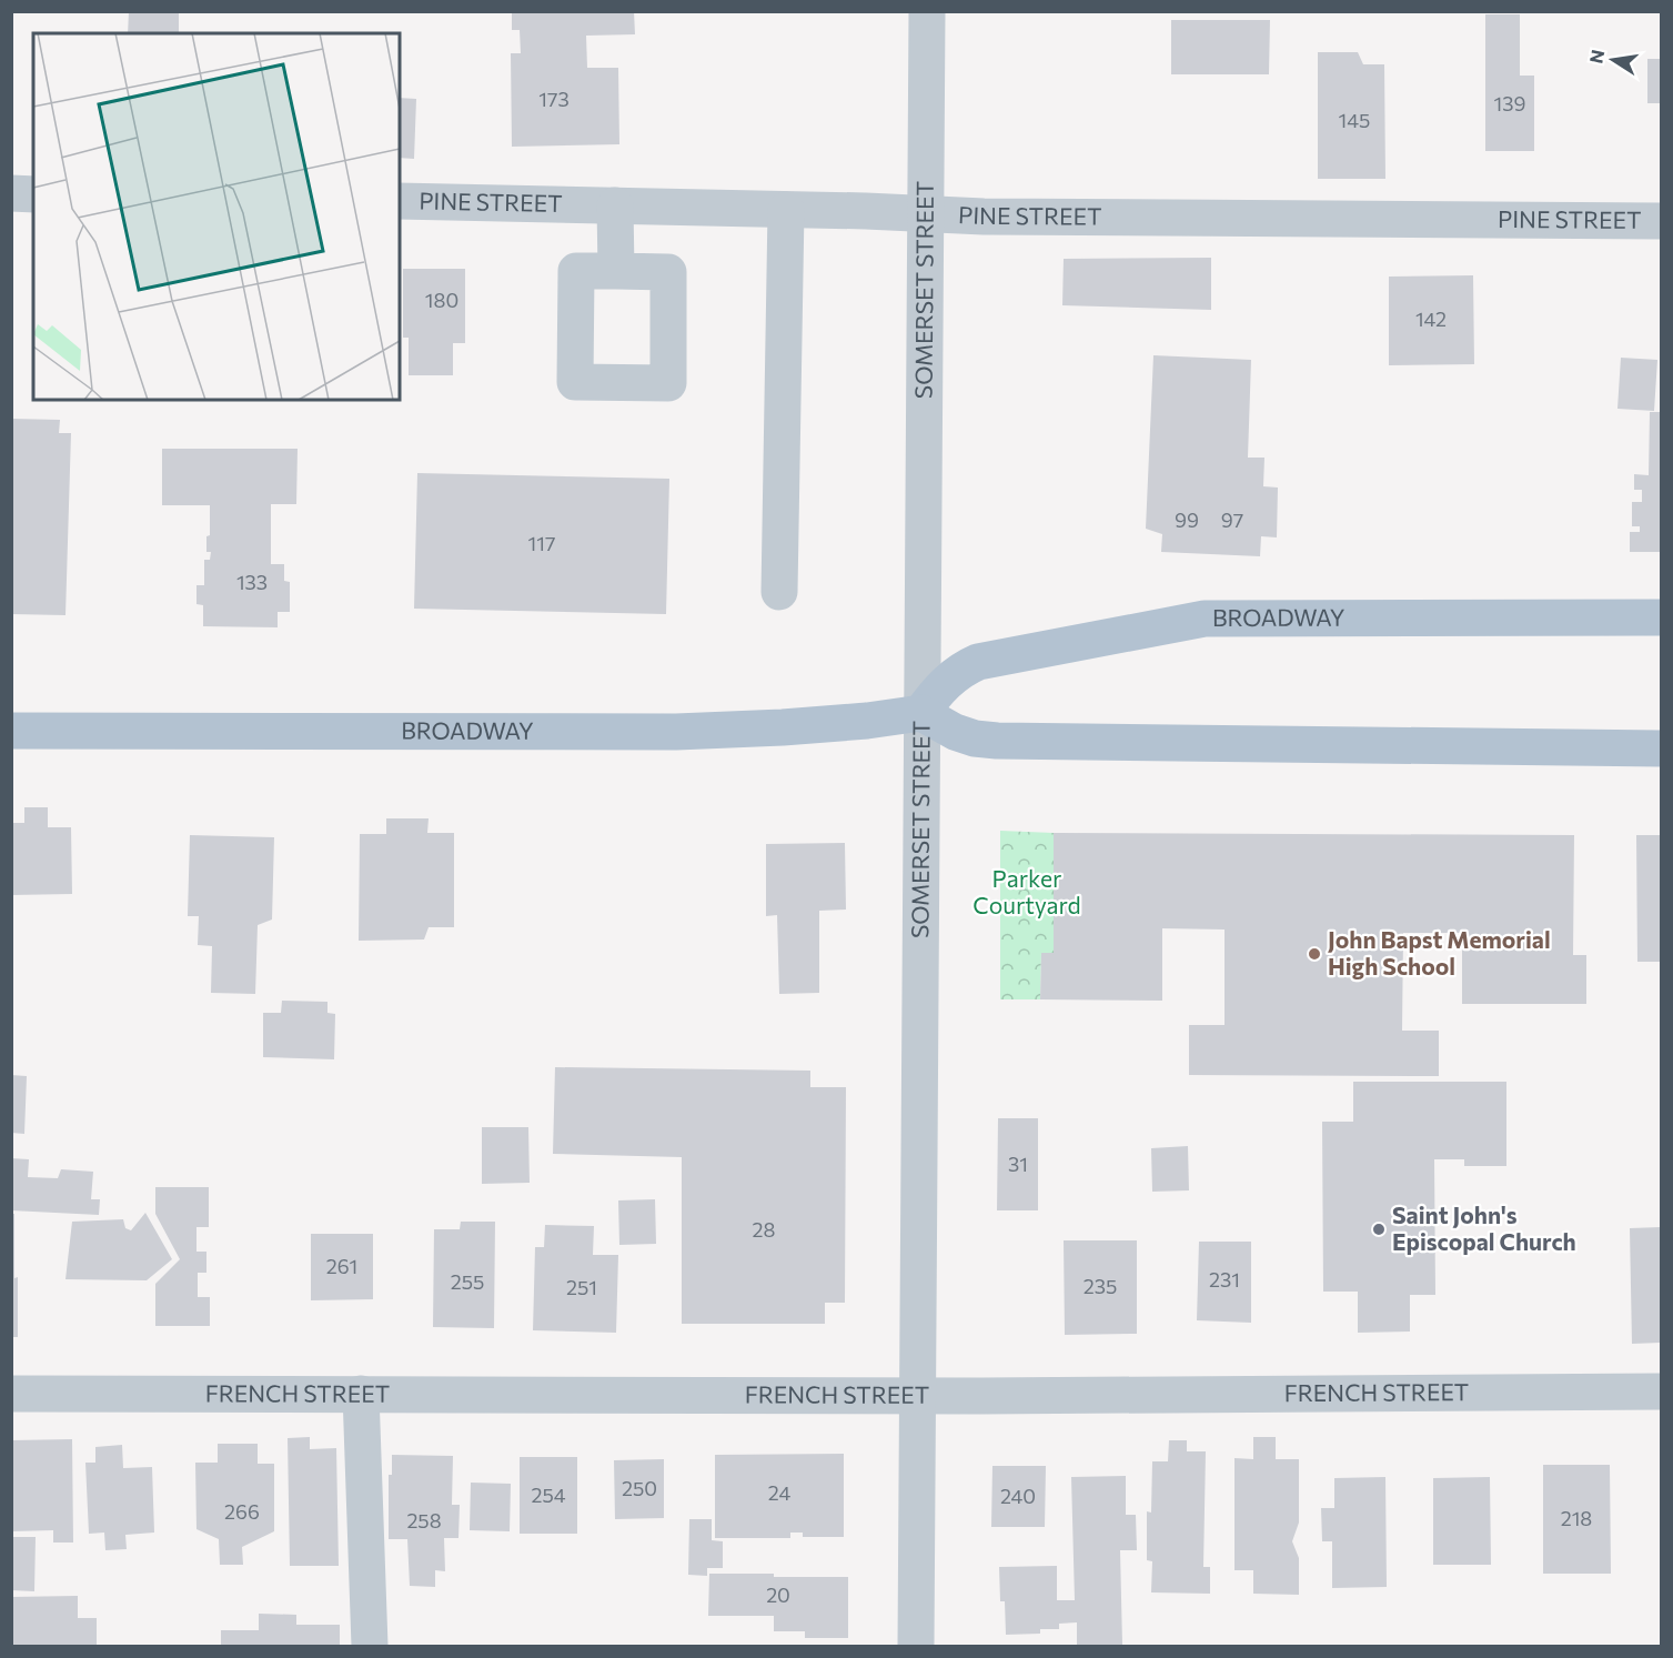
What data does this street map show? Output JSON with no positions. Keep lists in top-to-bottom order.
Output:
{
  "streets": {
    "main road": ["BROADWAY"],
    "street": ["PINE STREET", "SOMERSET STREET", "FRENCH STREET"]
  },
  "crossings": [
    ["PINE STREET", "SOMERSET STREET"],
    ["SOMERSET STREET", "BROADWAY"],
    ["SOMERSET STREET", "FRENCH STREET"]
  ],
  "parks": ["Parker Courtyard"],
  "places": ["John Bapst Memorial High School", "Saint John's Episcopal Church"],
  "house_numbers": [
    "173",
    "139",
    "145",
    "180",
    "142",
    "99",
    "97",
    "117",
    "133",
    "31",
    "28",
    "261",
    "231",
    "255",
    "235",
    "251",
    "250",
    "24",
    "254",
    "240",
    "266",
    "218",
    "258",
    "20"
  ],
  "north": "left"
}
